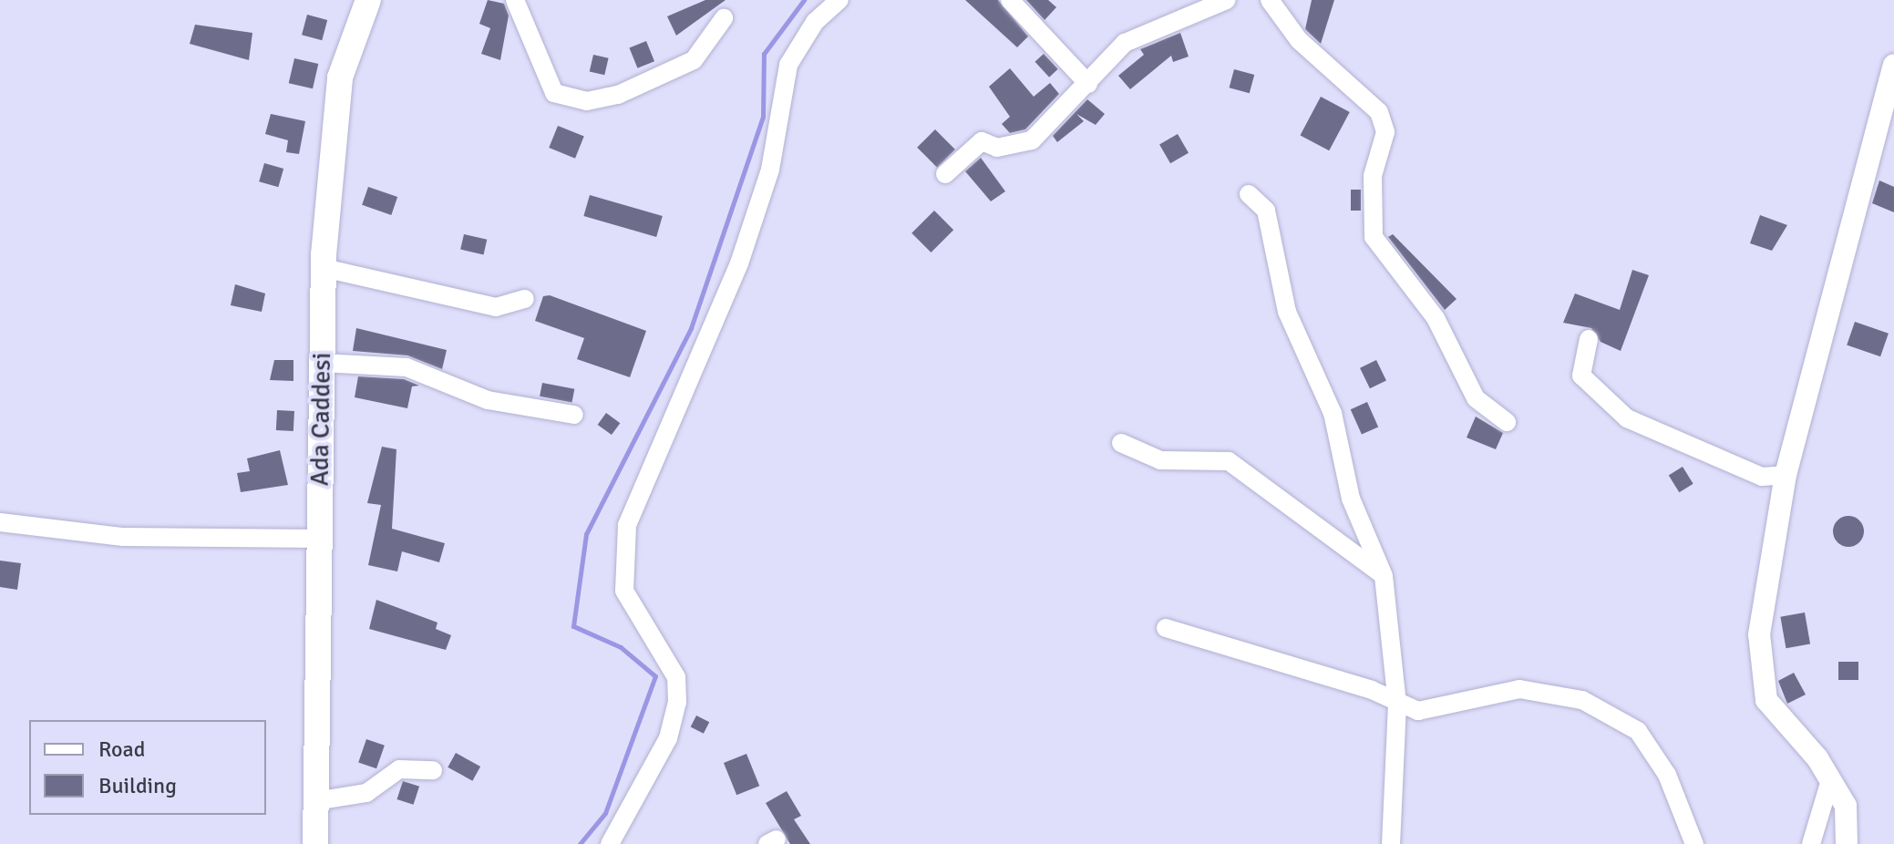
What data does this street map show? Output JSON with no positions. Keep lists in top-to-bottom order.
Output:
{
  "streets": {
    "main road": ["Ada Caddesi"]
  },
  "legend": ["Road", "Building"]
}
